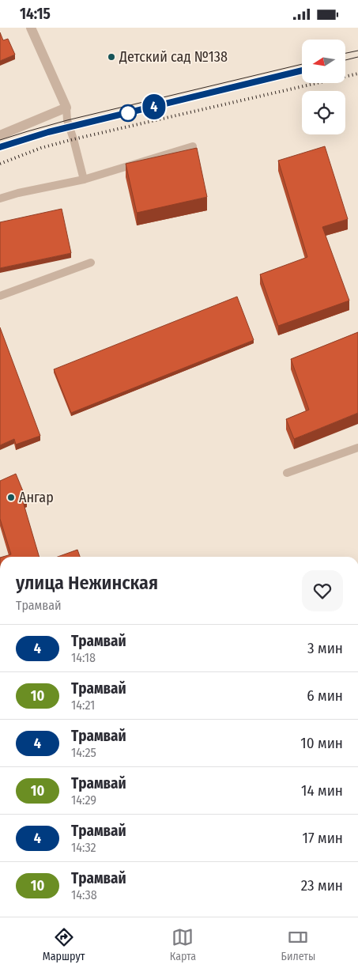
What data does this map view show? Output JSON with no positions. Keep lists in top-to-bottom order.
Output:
{
  "places": ["Детский сад №138", "Ангар"],
  "lines": ["tram line 4"],
  "north": "left",
  "page": {
    "status": "14:15",
    "on_map": "4",
    "heading": ["улица Нежинская", "Трамвай"],
    "list": [
      {
        "mark": "4",
        "name": "Трамвай",
        "note": "14:18",
        "value": "3 мин"
      },
      {
        "mark": "10",
        "name": "Трамвай",
        "note": "14:21",
        "value": "6 мин"
      },
      {
        "mark": "4",
        "name": "Трамвай",
        "note": "14:25",
        "value": "10 мин"
      },
      {
        "mark": "10",
        "name": "Трамвай",
        "note": "14:29",
        "value": "14 мин"
      },
      {
        "mark": "4",
        "name": "Трамвай",
        "note": "14:32",
        "value": "17 мин"
      },
      {
        "mark": "10",
        "name": "Трамвай",
        "note": "14:38",
        "value": "23 мин"
      }
    ],
    "tabs": ["Маршрут", "Карта", "Билеты"]
  }
}
